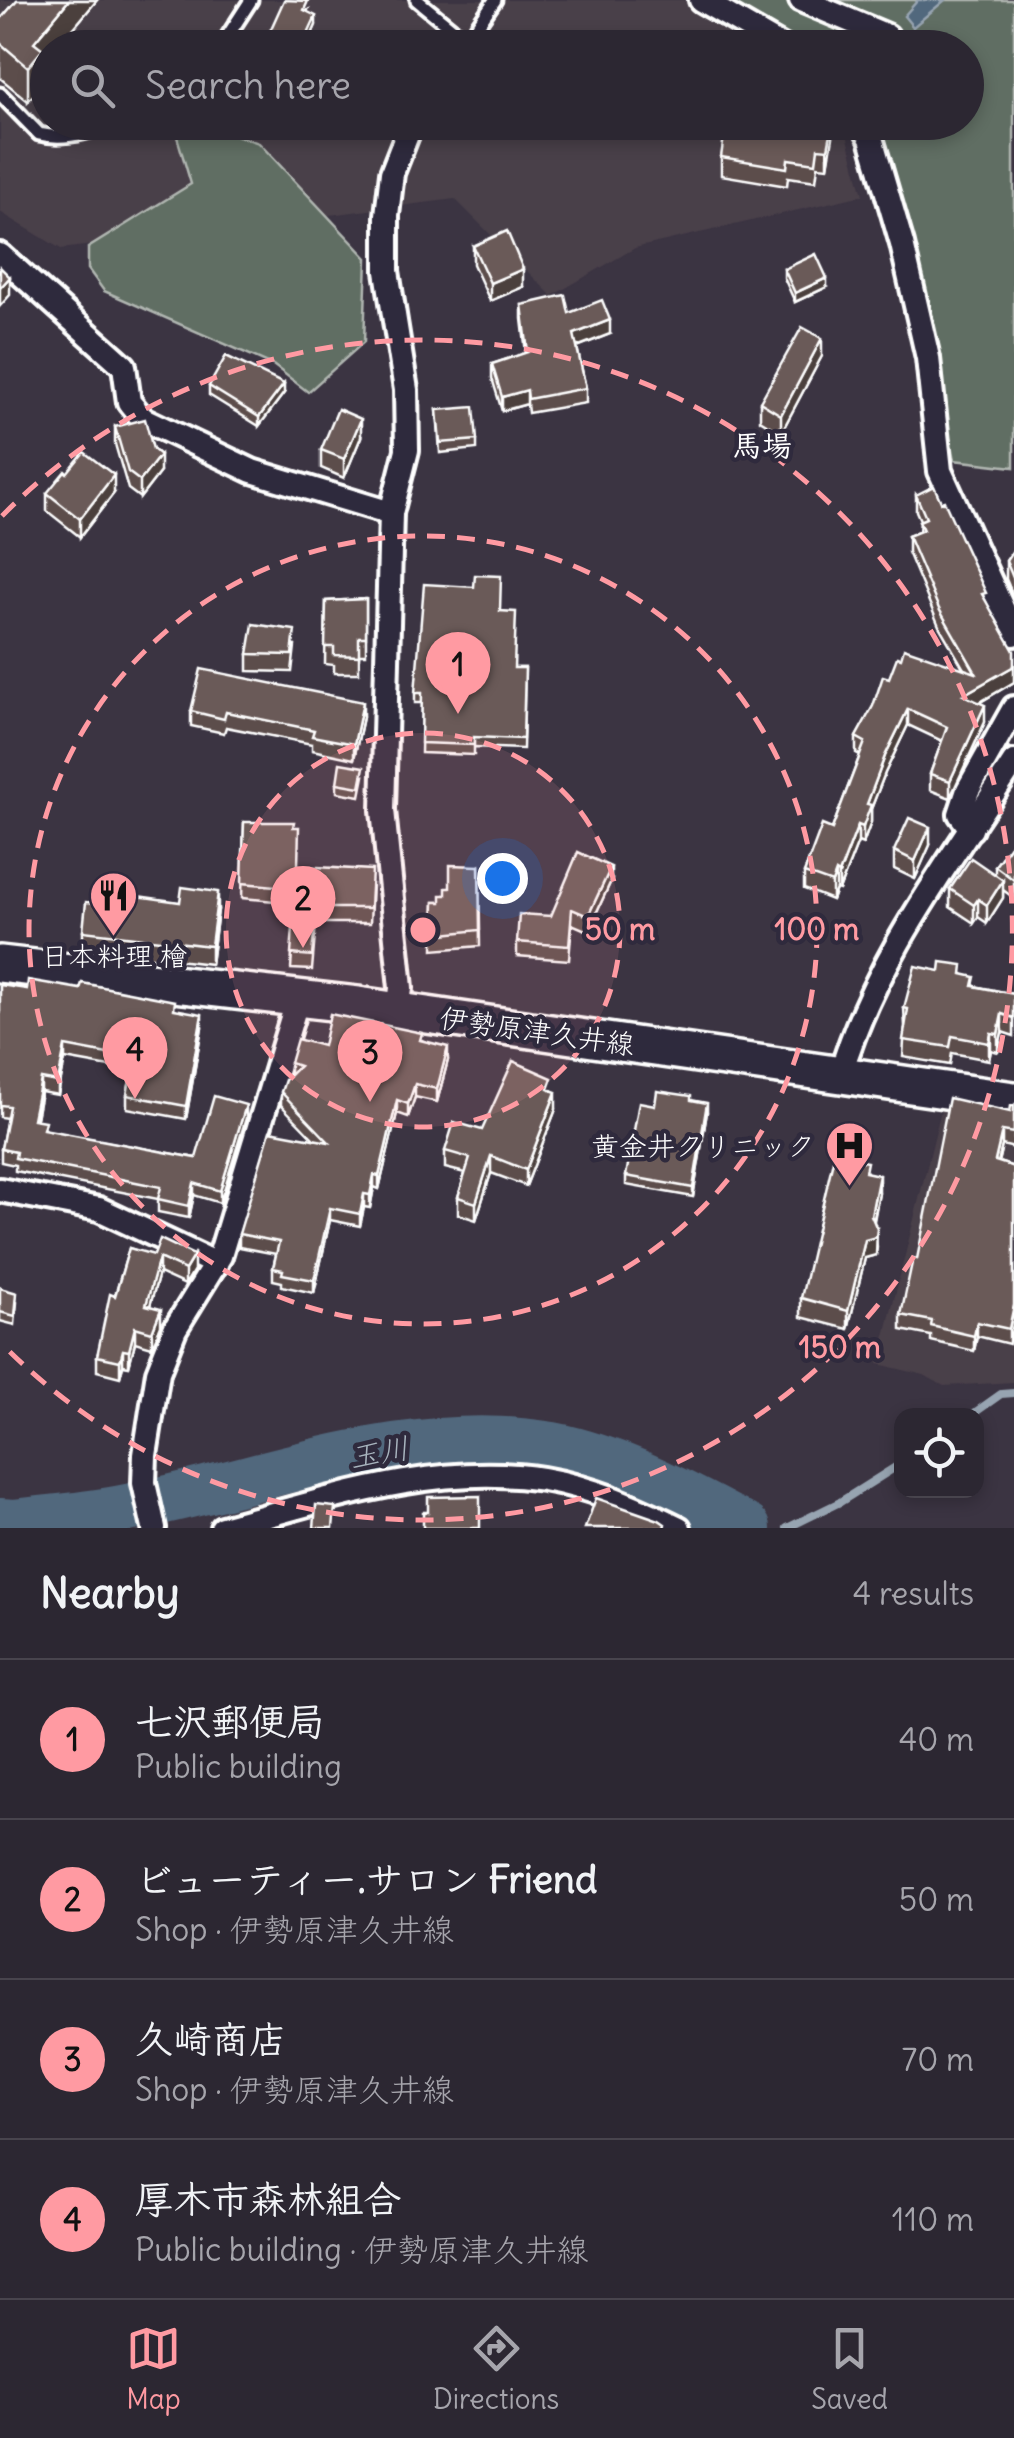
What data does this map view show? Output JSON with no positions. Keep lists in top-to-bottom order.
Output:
{
  "streets": {
    "main road": ["伊勢原津久井線"]
  },
  "districts": ["馬場"],
  "water": ["玉川"],
  "places": {
    "restaurant": ["日本料理 檜"],
    "hospital": ["黄金井クリニック"]
  },
  "page": {
    "search": "Search here",
    "pins": [
      "1",
      "2",
      "4",
      "3"
    ],
    "heading": ["Nearby", "4 results"],
    "list": [
      {
        "mark": "1",
        "name": "七沢郵便局",
        "note": "Public building",
        "value": "40 m"
      },
      {
        "mark": "2",
        "name": "ビューティー.サロン Friend",
        "note": "Shop · 伊勢原津久井線",
        "value": "50 m"
      },
      {
        "mark": "3",
        "name": "久崎商店",
        "note": "Shop · 伊勢原津久井線",
        "value": "70 m"
      },
      {
        "mark": "4",
        "name": "厚木市森林組合",
        "note": "Public building · 伊勢原津久井線",
        "value": "110 m"
      }
    ],
    "nav": ["Map", "Directions", "Saved"]
  },
  "rings": ["50 m", "100 m", "150 m"]
}
